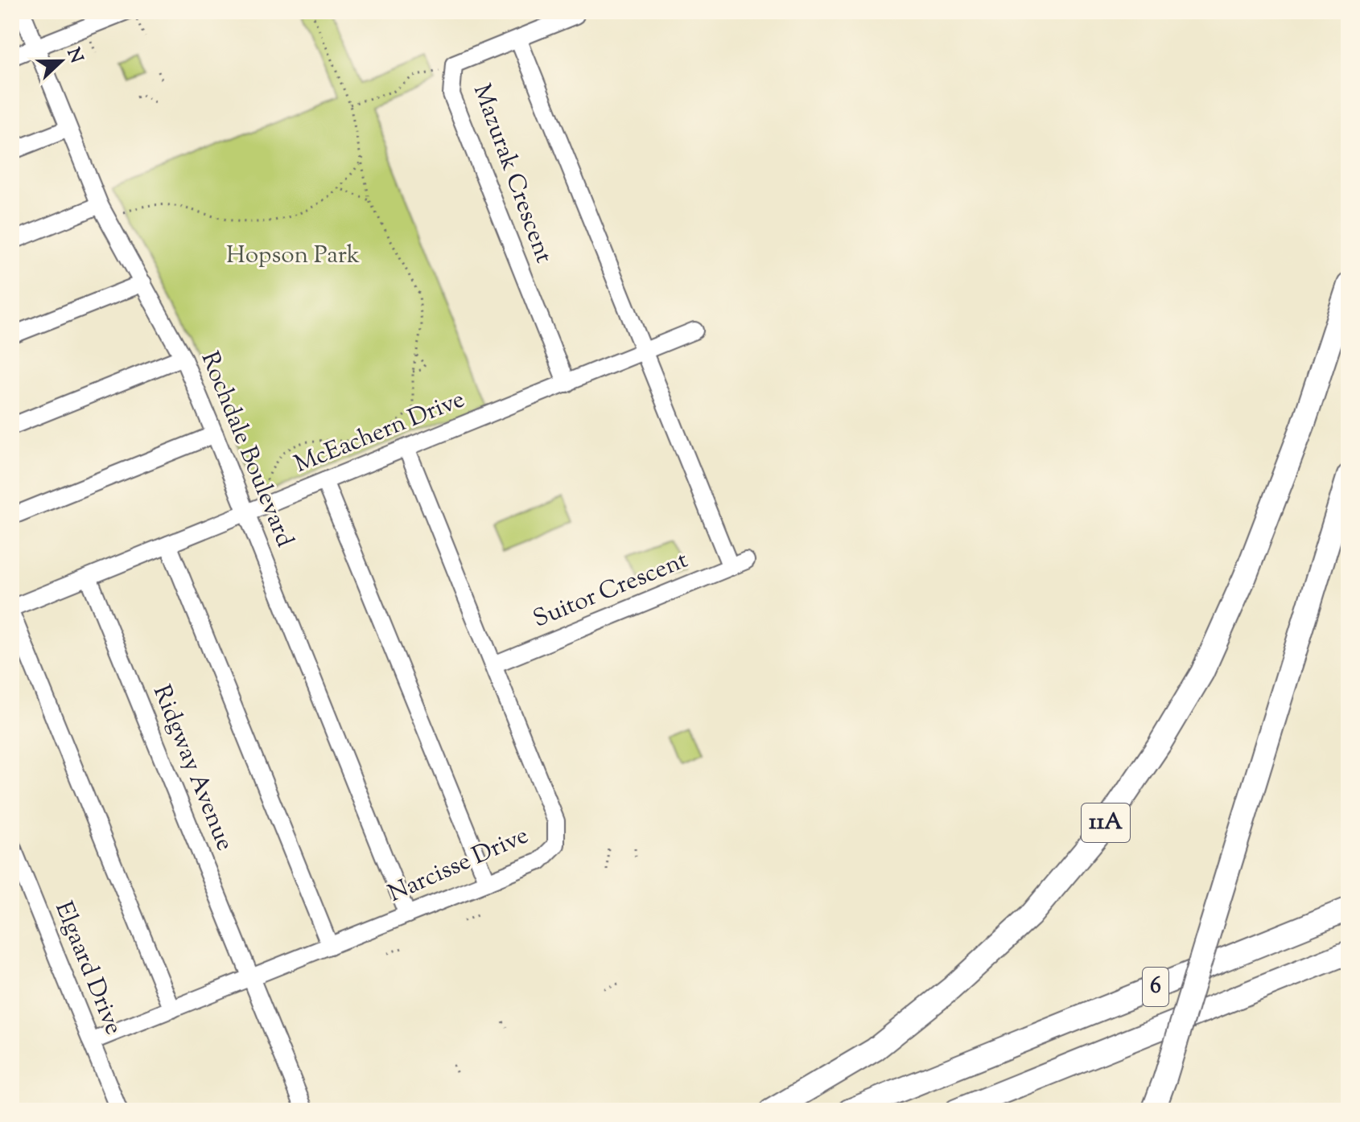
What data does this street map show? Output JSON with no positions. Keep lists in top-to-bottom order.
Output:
{
  "streets": {
    "highway": ["11A", "6"],
    "street": [
      "Mazurak Crescent",
      "McEachern Drive",
      "Rochdale Boulevard",
      "Suitor Crescent",
      "Ridgway Avenue",
      "Narcisse Drive",
      "Elgaard Drive"
    ]
  },
  "crossings": [
    ["Mazurak Crescent", "McEachern Drive"],
    ["McEachern Drive", "Rochdale Boulevard"],
    ["McEachern Drive", "Suitor Crescent"],
    ["McEachern Drive", "Ridgway Avenue"],
    ["McEachern Drive", "Narcisse Drive"],
    ["Rochdale Boulevard", "Narcisse Drive"],
    ["Suitor Crescent", "Narcisse Drive"],
    ["Ridgway Avenue", "Narcisse Drive"],
    ["Narcisse Drive", "Elgaard Drive"]
  ],
  "parks": ["Hopson Park"],
  "north": "right"
}
